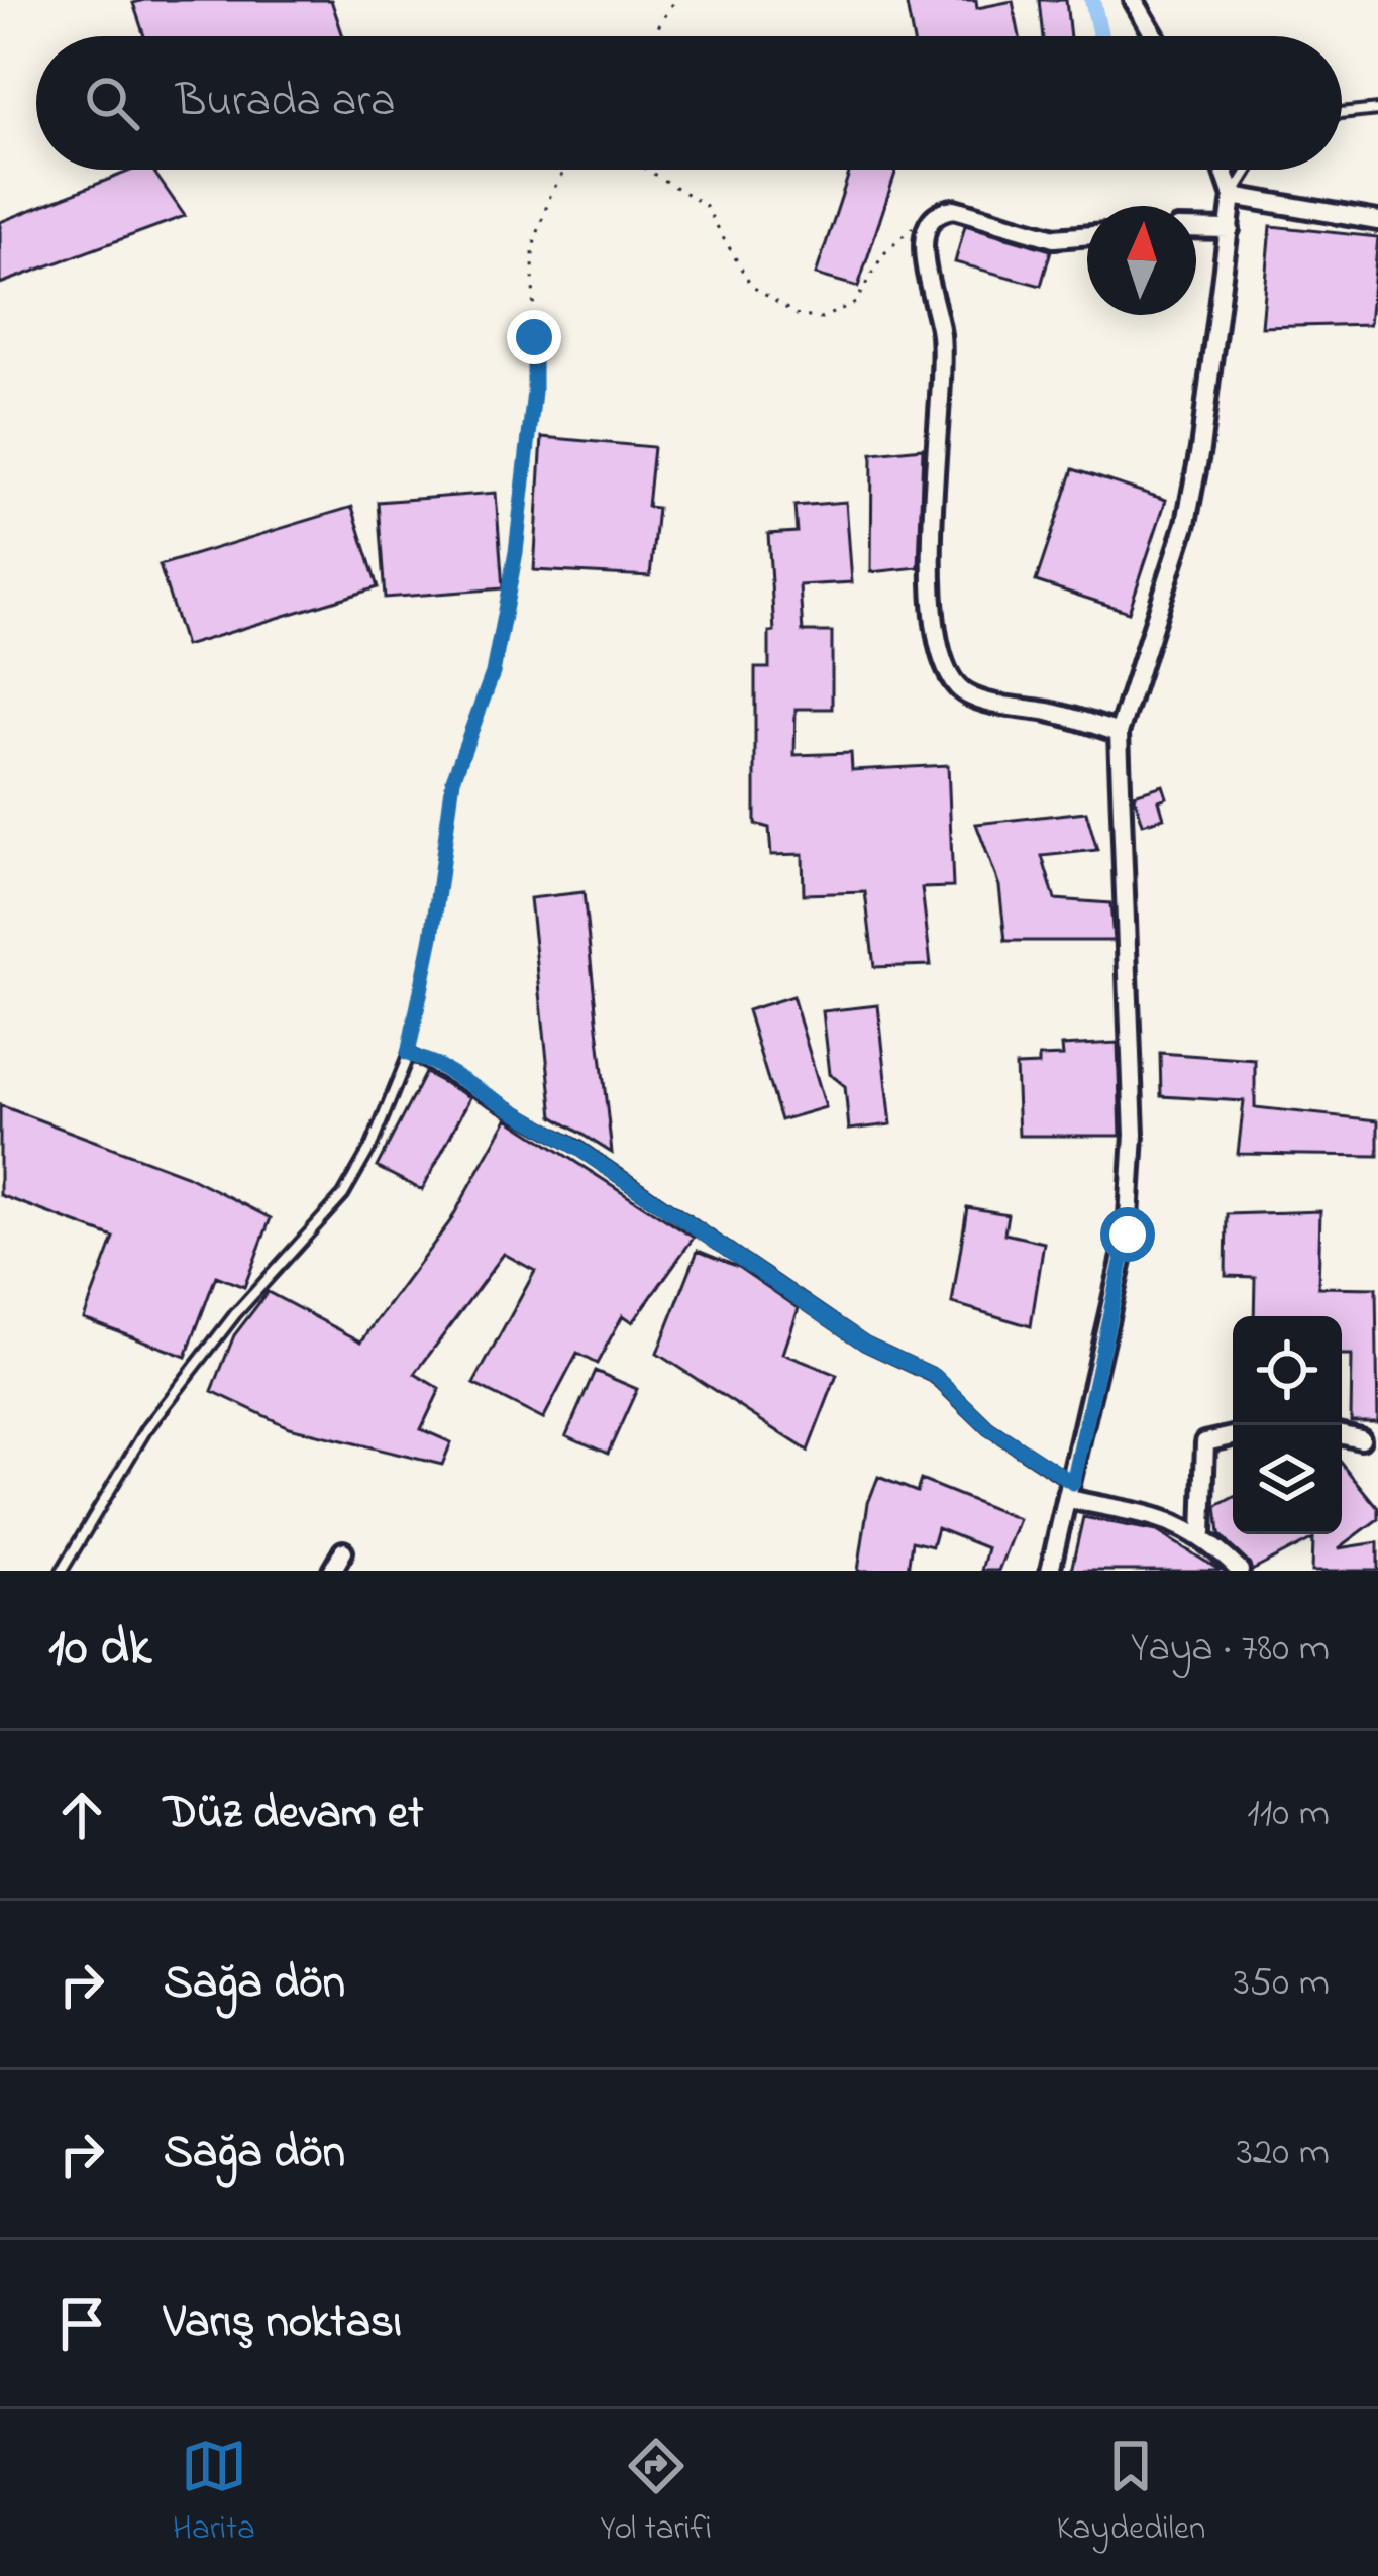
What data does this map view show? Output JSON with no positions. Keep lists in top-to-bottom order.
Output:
{
  "north": "top",
  "page": {
    "search": "Burada ara",
    "heading": ["10 dk", "Yaya · 780 m"],
    "list": [
      ["Düz devam et", "110 m"],
      ["Sağa dön", "350 m"],
      ["Sağa dön", "320 m"],
      "Varış noktası"
    ],
    "nav": ["Harita", "Yol tarifi", "Kaydedilen"]
  }
}
